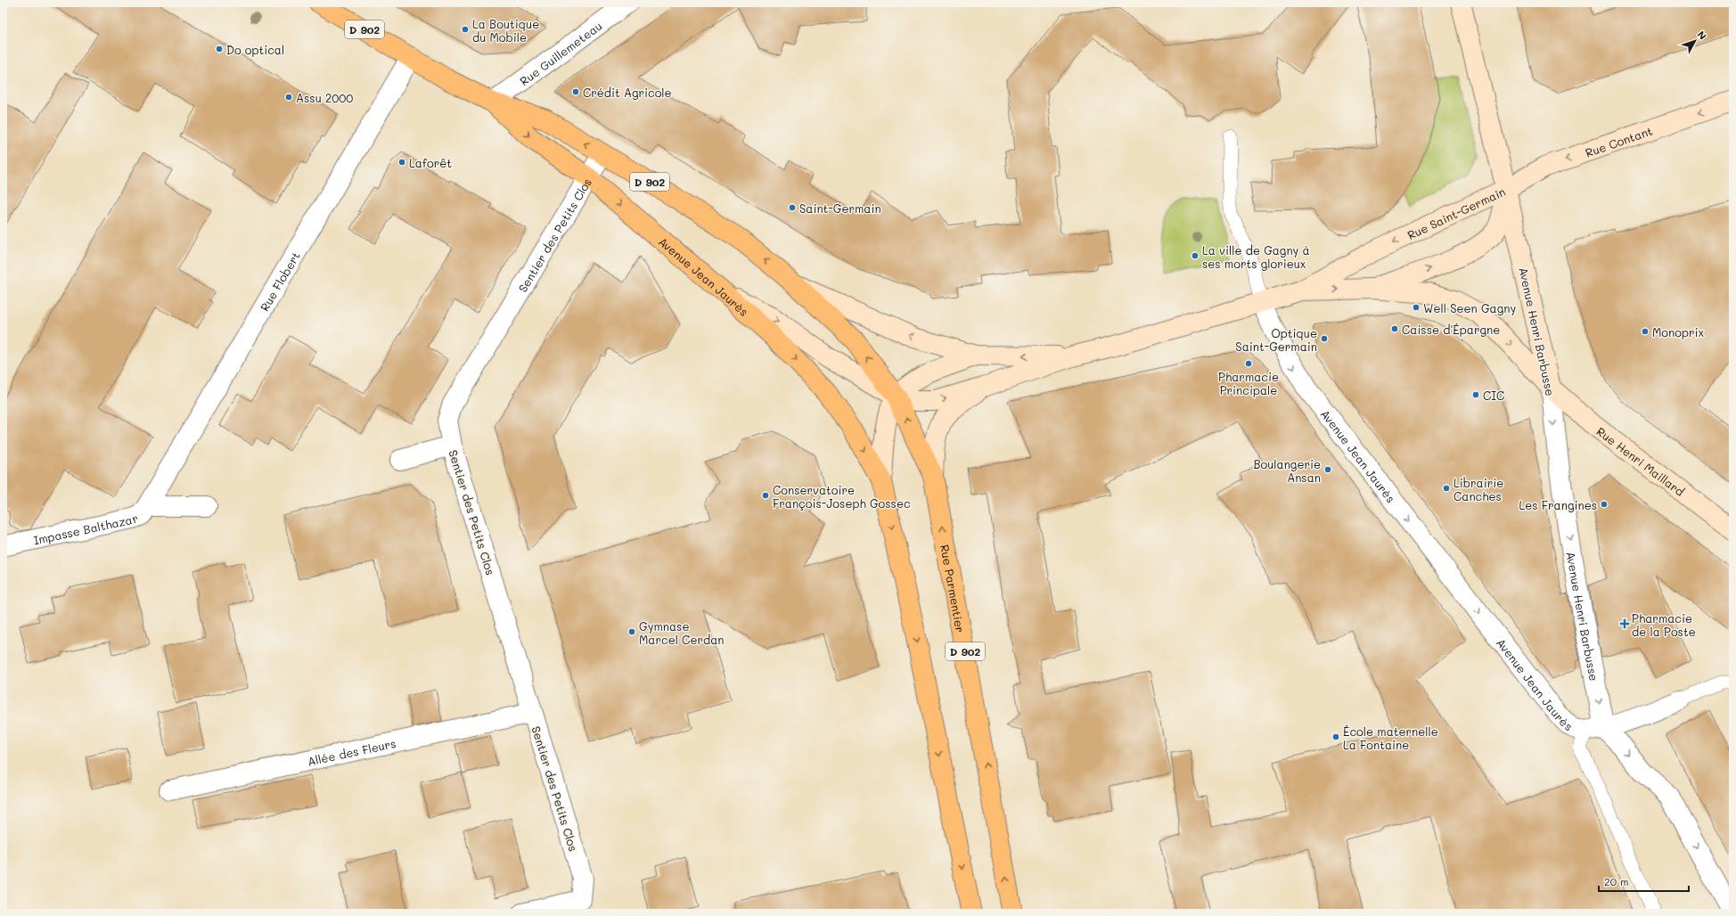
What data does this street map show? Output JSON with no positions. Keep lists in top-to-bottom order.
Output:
{
  "streets": {
    "main road": [
      "D 902",
      "Rue Contant",
      "Rue Saint-Germain",
      "Avenue Jean Jaurès",
      "Avenue Henri Barbusse",
      "Rue Henri Maillard",
      "Rue Parmentier"
    ],
    "street": [
      "Rue Guillemeteau",
      "Sentier des Petits Clos",
      "Rue Flobert",
      "Impasse Balthazar",
      "Allée des Fleurs"
    ]
  },
  "crossings": [
    ["D 902", "Avenue Jean Jaurès"],
    ["Rue Guillemeteau", "Avenue Jean Jaurès"],
    ["Rue Contant", "Rue Saint-Germain"],
    ["Rue Contant", "Avenue Henri Barbusse"],
    ["Rue Saint-Germain", "Avenue Jean Jaurès"],
    ["Rue Saint-Germain", "Avenue Henri Barbusse"],
    ["Rue Saint-Germain", "Rue Henri Maillard"],
    ["Sentier des Petits Clos", "Avenue Jean Jaurès"],
    ["Sentier des Petits Clos", "Allée des Fleurs"],
    ["Avenue Jean Jaurès", "Rue Flobert"],
    ["Avenue Jean Jaurès", "Avenue Henri Barbusse"],
    ["Avenue Jean Jaurès", "Rue Parmentier"],
    ["Rue Flobert", "Impasse Balthazar"],
    ["Avenue Henri Barbusse", "Rue Henri Maillard"]
  ],
  "one_way": ["Rue Contant", "Avenue Henri Barbusse"],
  "places": {
    "other": [
      "La Boutique du Mobile",
      "Do optical",
      "Crédit Agricole",
      "Assu 2000",
      "Laforêt",
      "Saint-Germain",
      "La ville de Gagny à ses morts glorieux",
      "Well Seen Gagny",
      "Caisse d'Épargne",
      "Monoprix",
      "Optique Saint-Germain",
      "Pharmacie Principale",
      "CIC",
      "Boulangerie Ansan",
      "Librairie Canches",
      "Conservatoire François-Joseph Gossec",
      "Les Frangines",
      "Gymnase Marcel Cerdan",
      "École maternelle La Fontaine"
    ],
    "health": ["Pharmacie de la Poste"]
  },
  "scale_bar": "20 m",
  "north": "top right"
}
